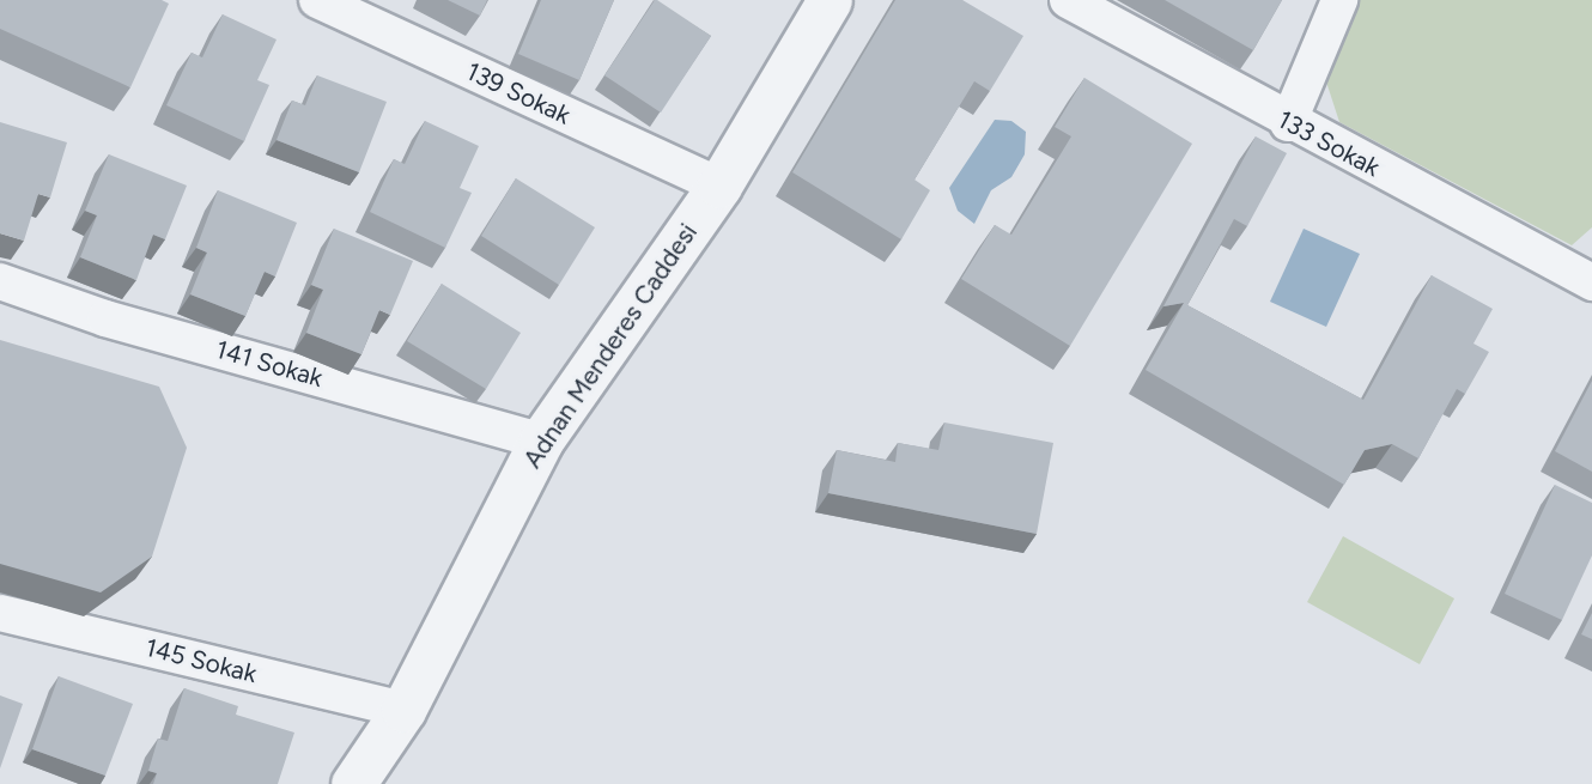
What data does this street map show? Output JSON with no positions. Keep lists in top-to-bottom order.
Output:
{
  "streets": {
    "street": [
      "139 Sokak",
      "133 Sokak",
      "Adnan Menderes Caddesi",
      "141 Sokak",
      "145 Sokak"
    ]
  },
  "crossings": [
    ["139 Sokak", "Adnan Menderes Caddesi"],
    ["Adnan Menderes Caddesi", "141 Sokak"],
    ["Adnan Menderes Caddesi", "145 Sokak"]
  ]
}
